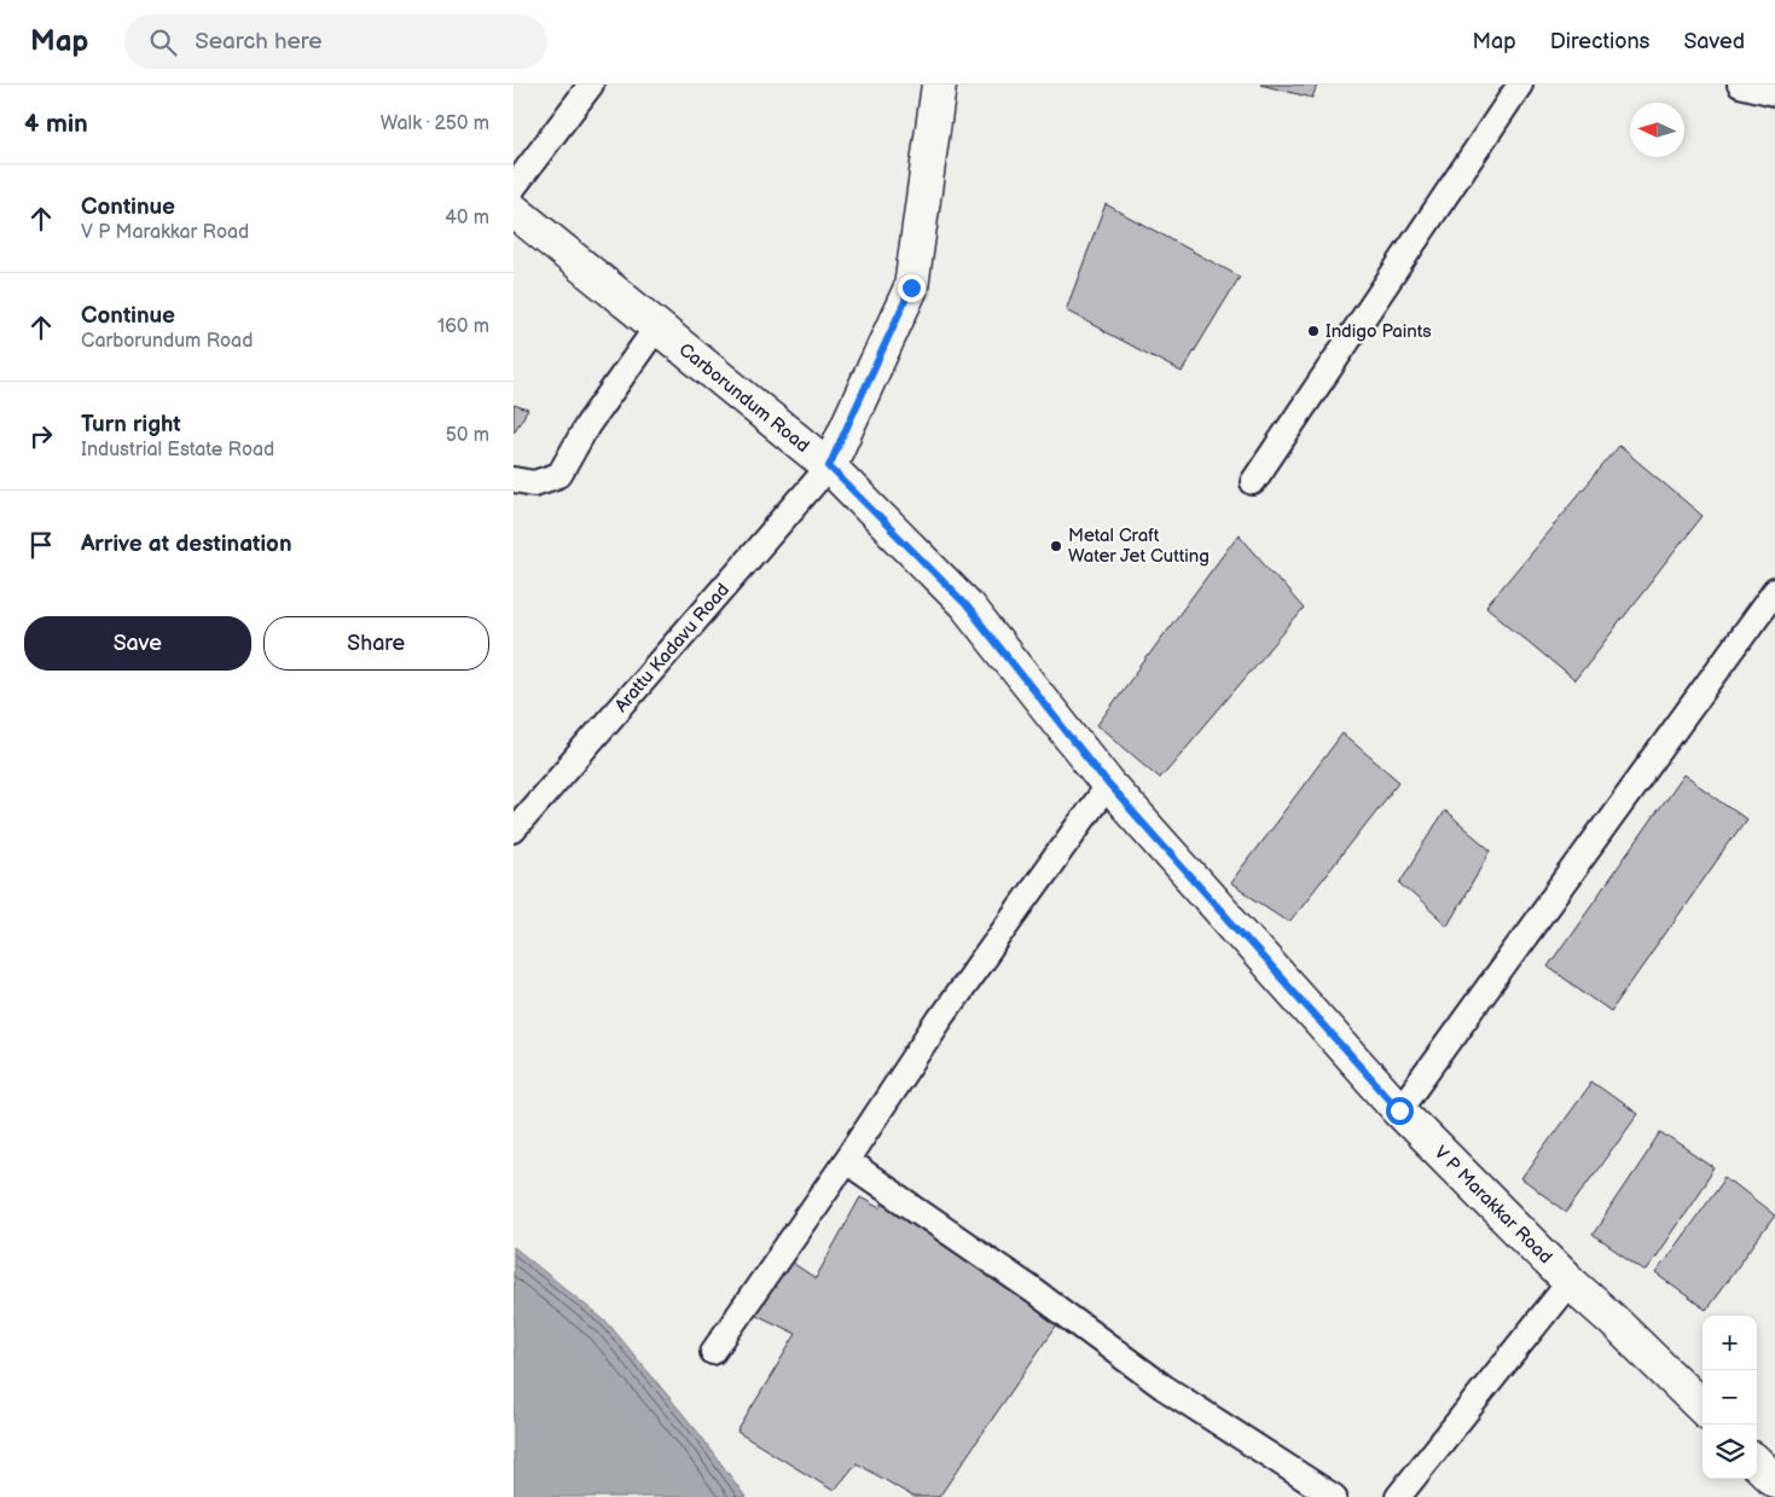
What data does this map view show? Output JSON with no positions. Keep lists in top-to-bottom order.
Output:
{
  "streets": {
    "street": ["Carborundum Road", "Arattu Kadavu Road", "V P Marakkar Road"]
  },
  "crossings": [
    ["Carborundum Road", "Arattu Kadavu Road"],
    ["Carborundum Road", "V P Marakkar Road"]
  ],
  "places": ["Indigo Paints", "Metal Craft Water Jet Cutting"],
  "north": "left",
  "page": {
    "header": "Map",
    "search": "Search here",
    "nav": ["Map", "Directions", "Saved"],
    "heading": ["4 min", "Walk · 250 m"],
    "list": [
      ["Continue", "V P Marakkar Road", "40 m"],
      ["Continue", "Carborundum Road", "160 m"],
      ["Turn right", "Industrial Estate Road", "50 m"],
      "Arrive at destination"
    ],
    "buttons": ["Save", "Share"],
    "map_buttons": ["+", "−"]
  }
}
